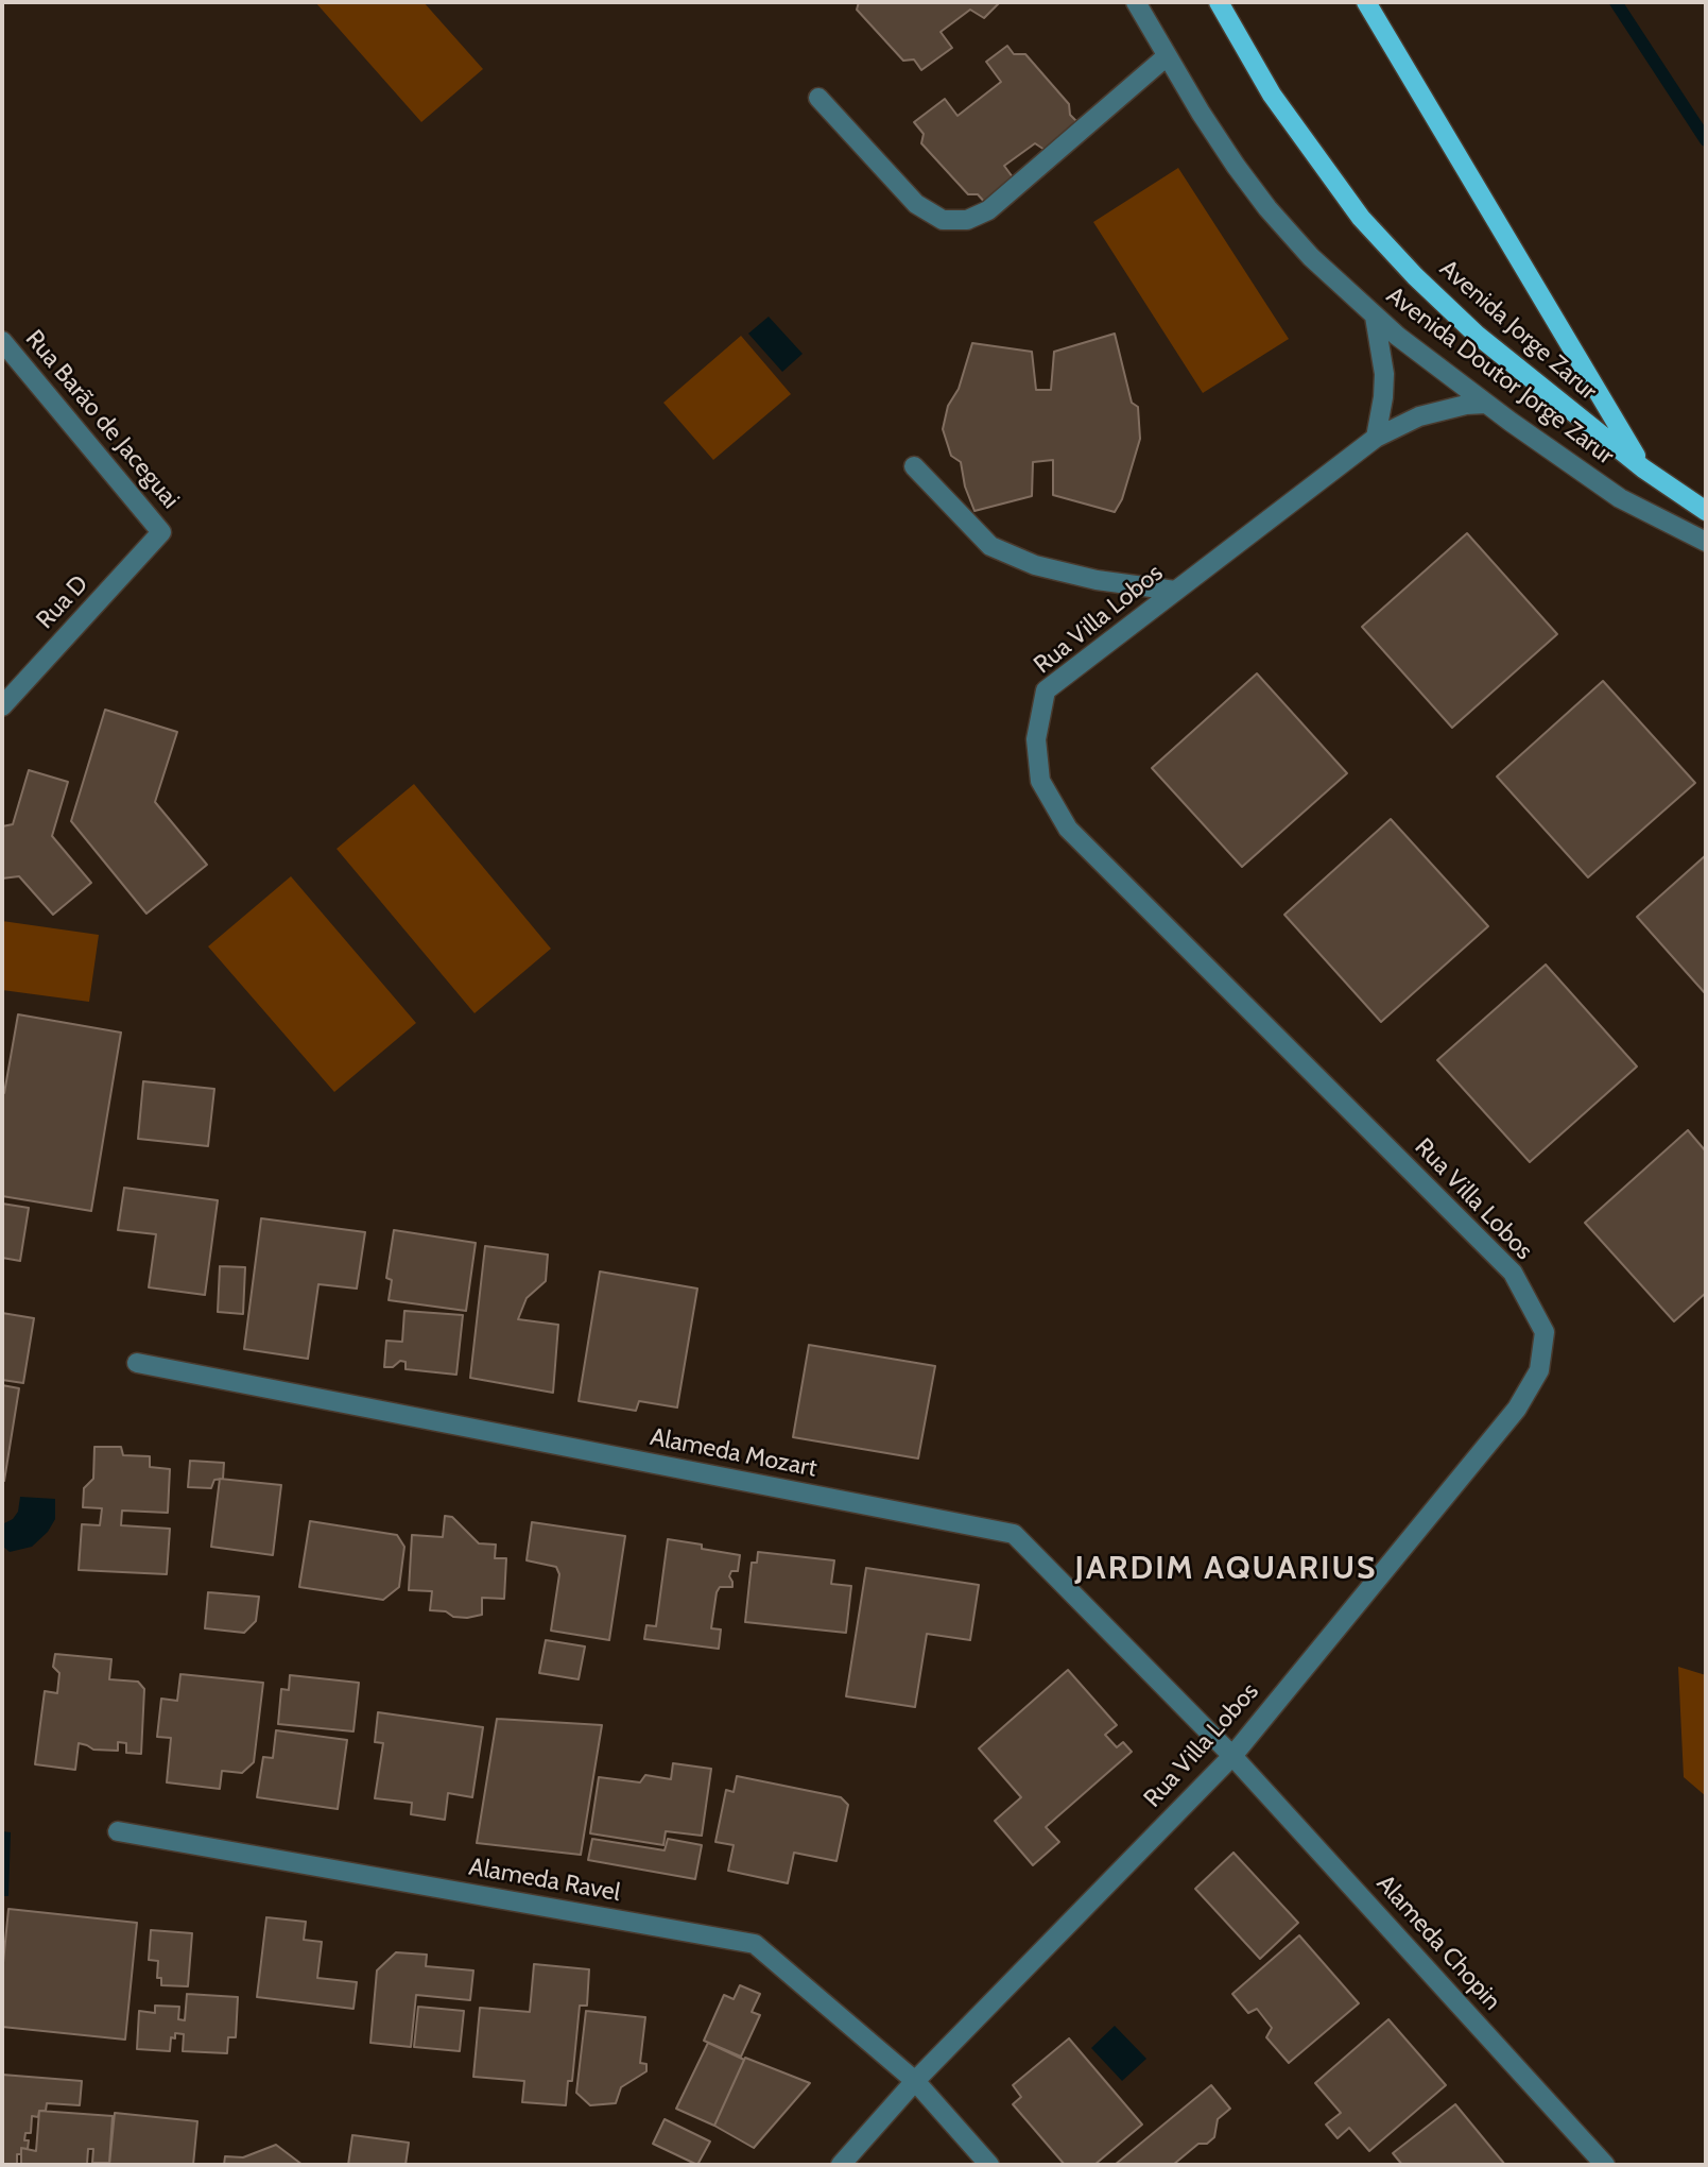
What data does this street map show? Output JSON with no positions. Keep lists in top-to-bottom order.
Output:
{
  "streets": {
    "main road": ["Avenida Jorge Zarur"],
    "street": [
      "Avenida Doutor Jorge Zarur",
      "Rua Barão de Jaceguai",
      "Rua D",
      "Rua Villa Lobos",
      "Alameda Mozart",
      "Alameda Ravel",
      "Alameda Chopin"
    ]
  },
  "crossings": [
    ["Avenida Doutor Jorge Zarur", "Rua Villa Lobos"],
    ["Rua Barão de Jaceguai", "Rua D"],
    ["Rua Villa Lobos", "Alameda Mozart"],
    ["Rua Villa Lobos", "Alameda Ravel"],
    ["Rua Villa Lobos", "Alameda Chopin"],
    ["Alameda Mozart", "Alameda Chopin"]
  ],
  "districts": ["JARDIM AQUARIUS"]
}
